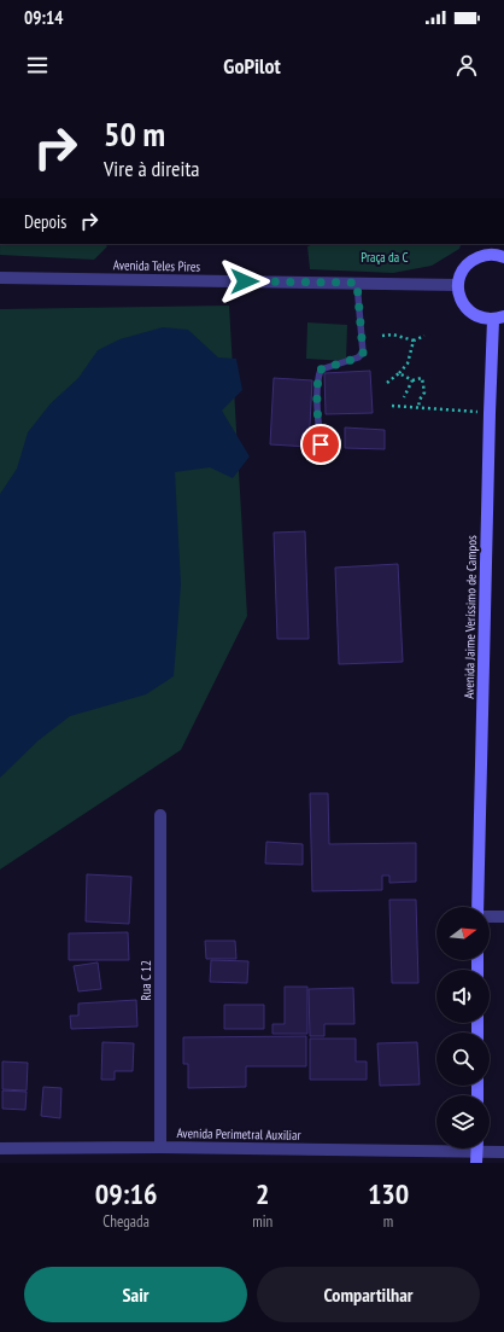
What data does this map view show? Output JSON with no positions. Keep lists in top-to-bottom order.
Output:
{
  "streets": {
    "street": [
      "Avenida Teles Pires",
      "Avenida Jaime Veríssimo de Campos",
      "Rua C 12",
      "Avenida Perimetral Auxiliar"
    ]
  },
  "crossings": [
    ["Avenida Teles Pires", "Avenida Jaime Veríssimo de Campos"],
    ["Rua C 12", "Avenida Perimetral Auxiliar"]
  ],
  "parks": ["Praça da C"],
  "north": "right",
  "page": {
    "status": "09:14",
    "header": "GoPilot",
    "turn": ["50 m", "Vire à direita"],
    "then": "Depois",
    "eta": [
      "09:16",
      "Chegada",
      "2",
      "min",
      "130",
      "m"
    ],
    "buttons": ["Sair", "Compartilhar"]
  }
}
